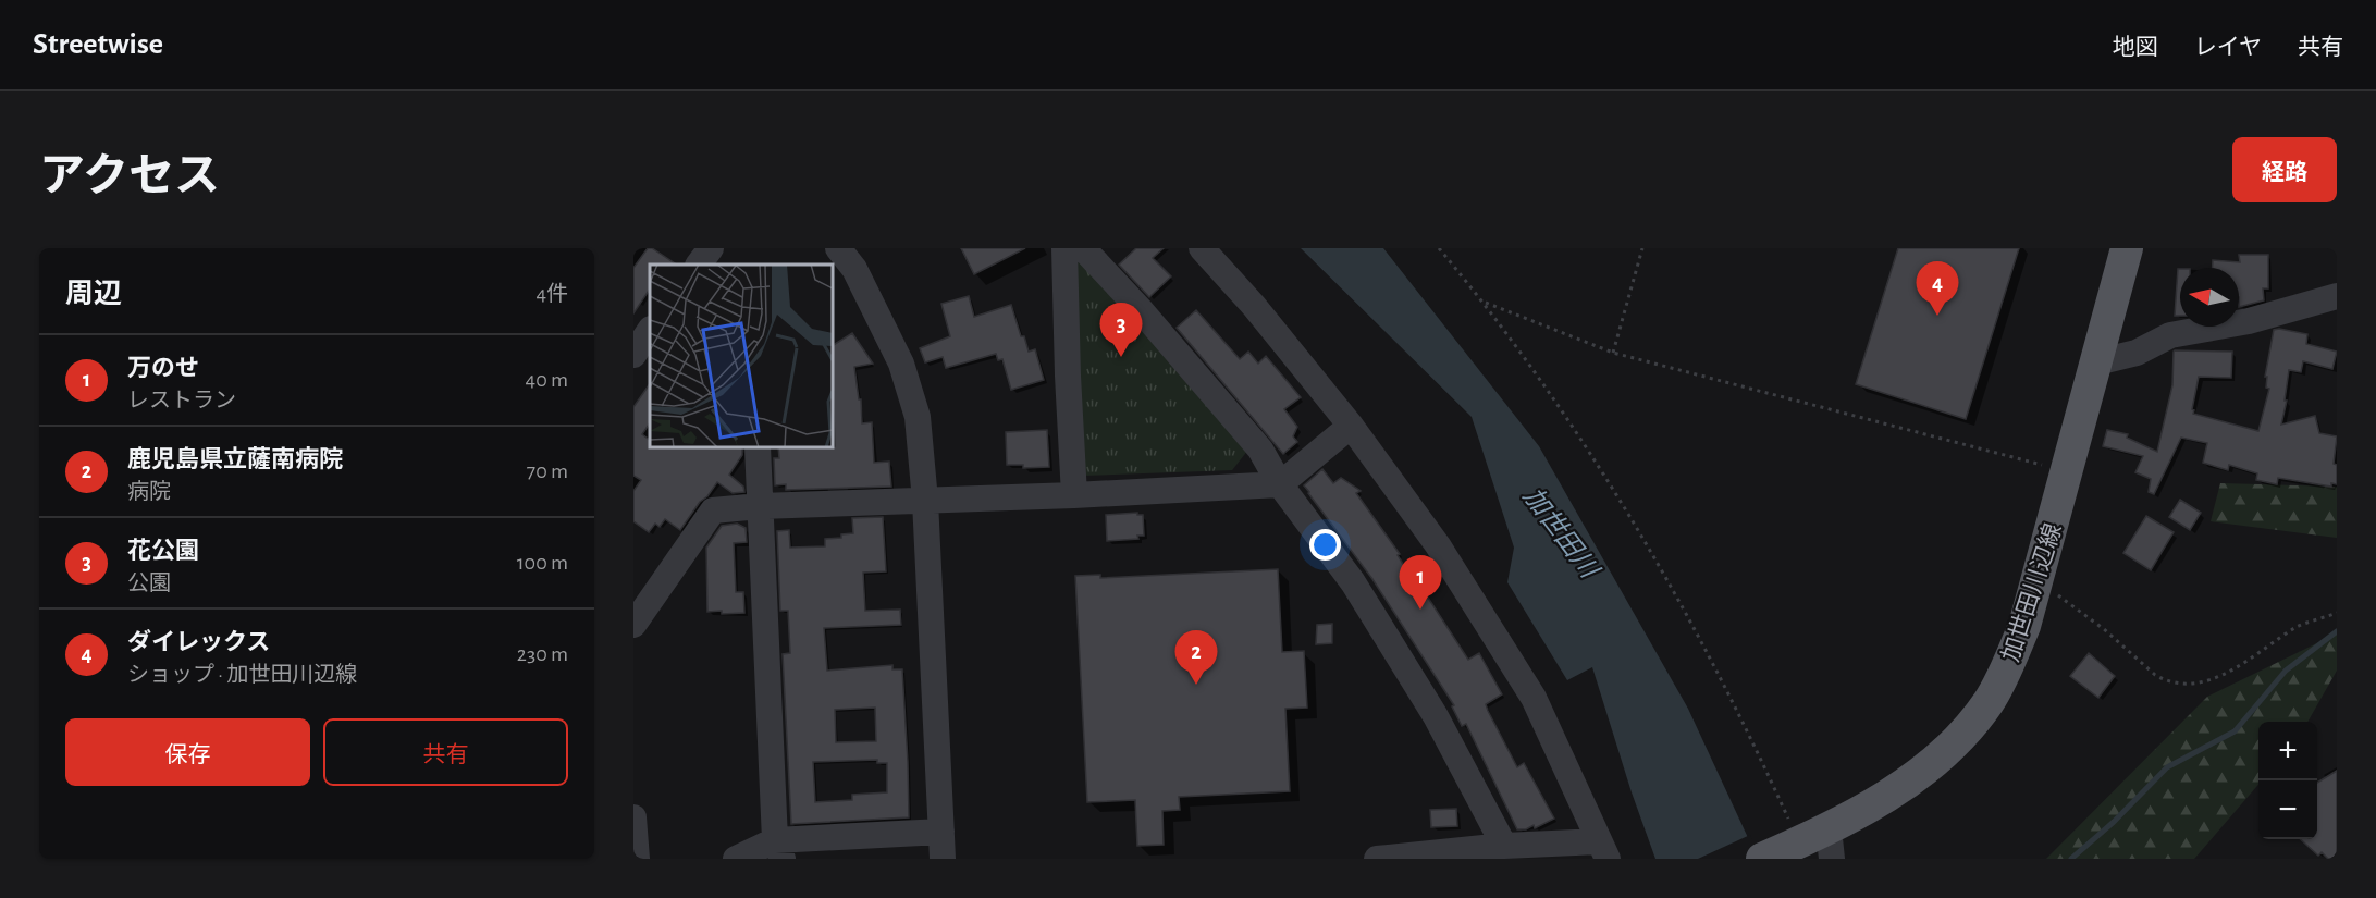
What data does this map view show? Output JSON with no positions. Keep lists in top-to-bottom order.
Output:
{
  "streets": {
    "main road": ["加世田川辺線"]
  },
  "water": ["加世田川"],
  "north": "left",
  "page": {
    "header": "Streetwise",
    "nav": ["地図", "レイヤ", "共有"],
    "title": "アクセス",
    "buttons": [
      "経路",
      ["保存", "共有"]
    ],
    "heading": ["周辺", "4件"],
    "pins": [
      "4",
      "3",
      "1",
      "2"
    ],
    "list": [
      {
        "mark": "1",
        "name": "万のせ",
        "note": "レストラン",
        "value": "40 m"
      },
      {
        "mark": "2",
        "name": "鹿児島県立薩南病院",
        "note": "病院",
        "value": "70 m"
      },
      {
        "mark": "3",
        "name": "花公園",
        "note": "公園",
        "value": "100 m"
      },
      {
        "mark": "4",
        "name": "ダイレックス",
        "note": "ショップ · 加世田川辺線",
        "value": "230 m"
      }
    ],
    "map_buttons": ["+", "−"]
  }
}
